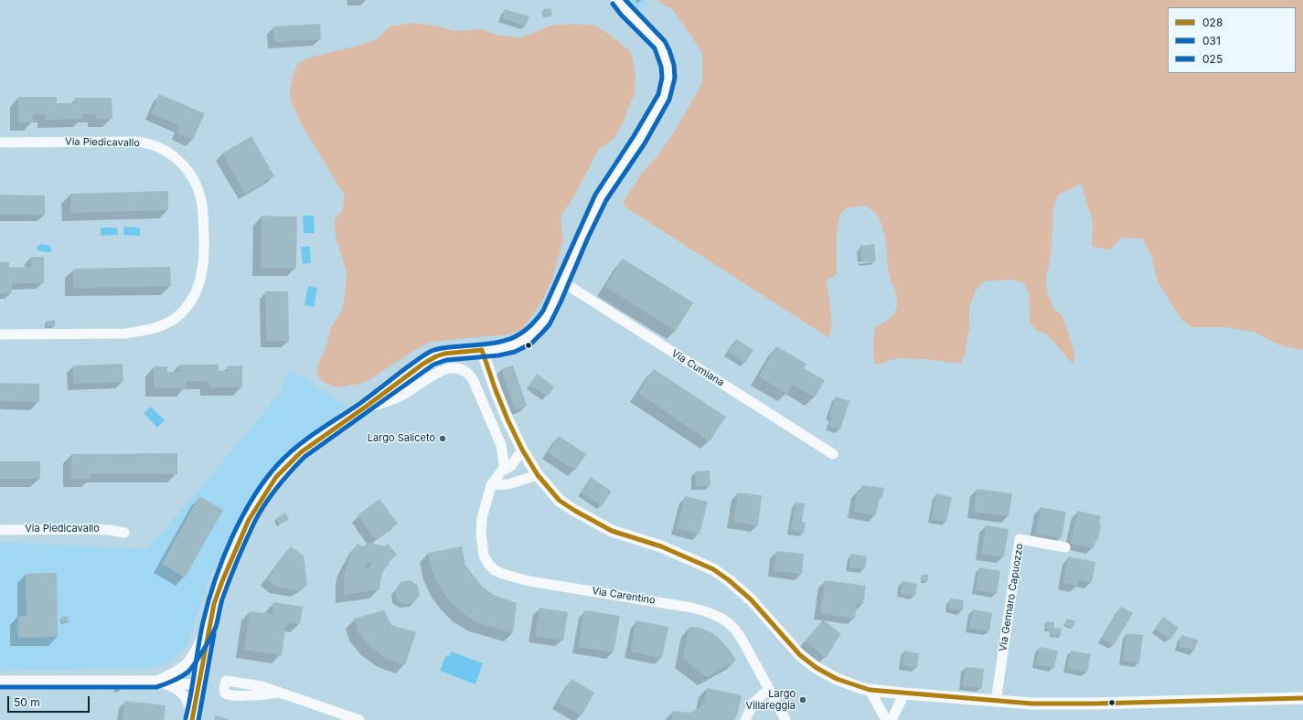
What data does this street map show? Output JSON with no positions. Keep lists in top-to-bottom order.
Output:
{
  "streets": {
    "street": [
      "Via Piedicavallo",
      "Via Cumiana",
      "Via Carentino",
      "Via Gennaro Capuozzo"
    ]
  },
  "places": ["Largo Saliceto", "Largo Villareggia"],
  "lines": ["transit line 031", "transit line 025", "transit line 028"],
  "legend": ["028", "031", "025"],
  "scale_bar": "50 m"
}
